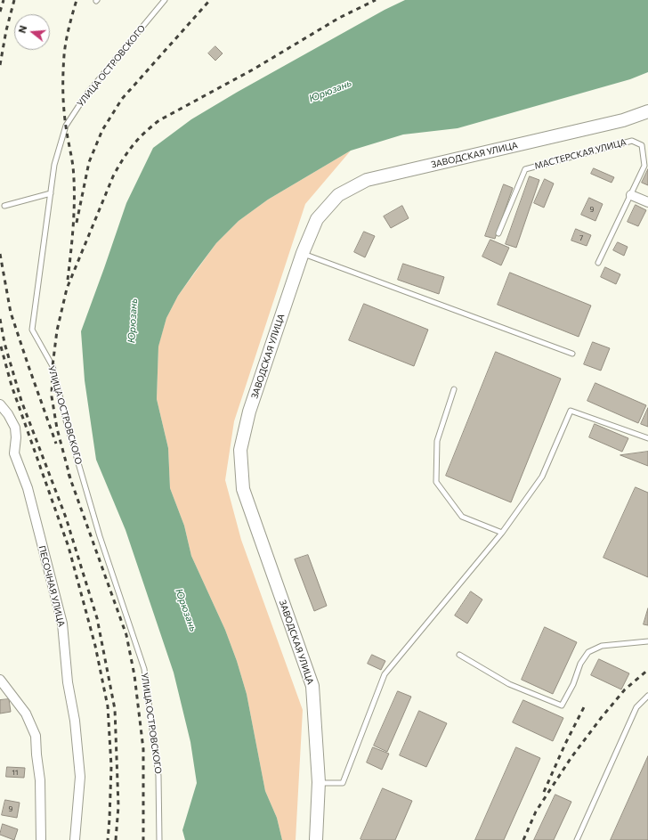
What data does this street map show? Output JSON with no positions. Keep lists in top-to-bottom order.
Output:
{
  "streets": {
    "street": ["ЗАВОДСКАЯ УЛИЦА", "ПЕСОЧНАЯ УЛИЦА"],
    "lane": ["УЛИЦА ОСТРОВСКОГО", "МАСТЕРСКАЯ УЛИЦА"]
  },
  "water": ["Юрюзань"],
  "house_numbers": [
    "9",
    "7",
    "11",
    "9"
  ],
  "north": "left"
}
